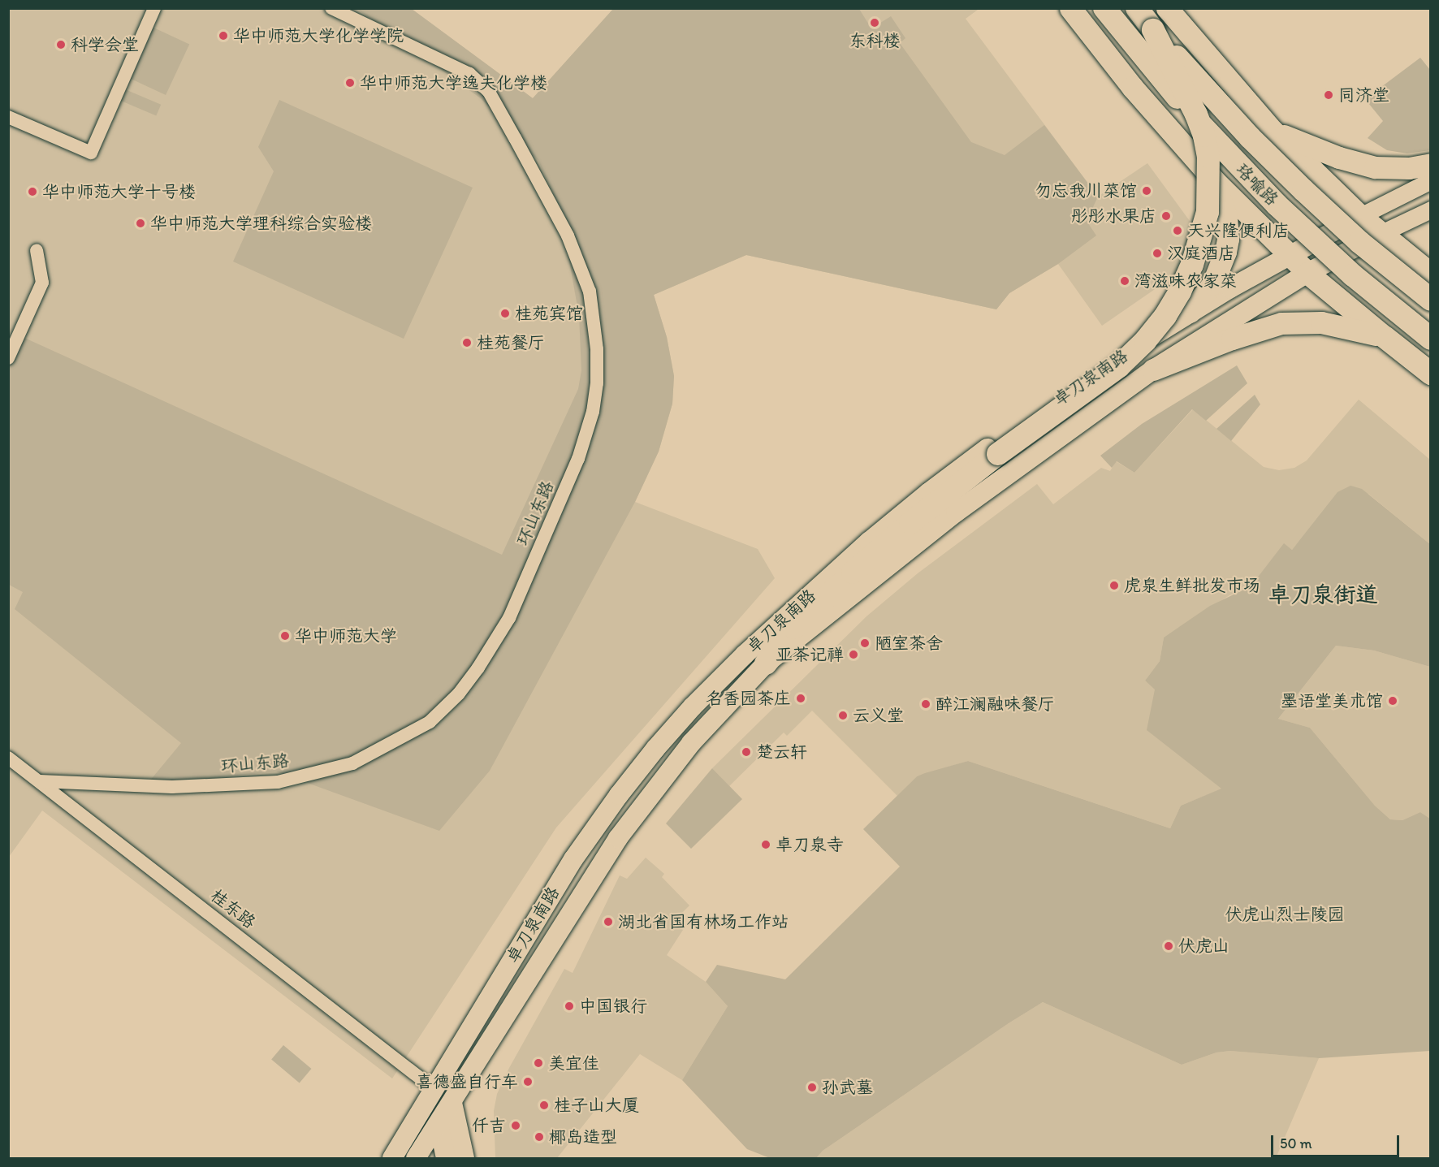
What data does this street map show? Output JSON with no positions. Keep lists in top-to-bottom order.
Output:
{
  "streets": {
    "highway": ["珞喻路"],
    "main road": ["卓刀泉南路"],
    "street": ["环山东路", "桂东路"]
  },
  "crossings": [
    ["卓刀泉南路", "桂东路"],
    ["环山东路", "桂东路"]
  ],
  "districts": ["卓刀泉街道"],
  "parks": ["伏虎山烈士陵园"],
  "places": [
    "东科楼",
    "华中师范大学化学学院",
    "科学会堂",
    "华中师范大学逸夫化学楼",
    "同济堂",
    "勿忘我川菜馆",
    "华中师范大学十号楼",
    "彤彤水果店",
    "华中师范大学理科综合实验楼",
    "天兴隆便利店",
    "汉庭酒店",
    "湾滋味农家菜",
    "桂苑宾馆",
    "桂苑餐厅",
    "虎泉生鲜批发市场",
    "华中师范大学",
    "陋室茶舍",
    "亚茶记禅",
    "名香园茶庄",
    "墨语堂美术馆",
    "醉江澜融味餐厅",
    "云义堂",
    "楚云轩",
    "卓刀泉寺",
    "湖北省国有林场工作站",
    "伏虎山",
    "中国银行",
    "美宜佳",
    "喜德盛自行车",
    "孙武墓",
    "桂子山大厦",
    "仟吉",
    "椰岛造型"
  ],
  "scale_bar": "50 m"
}
